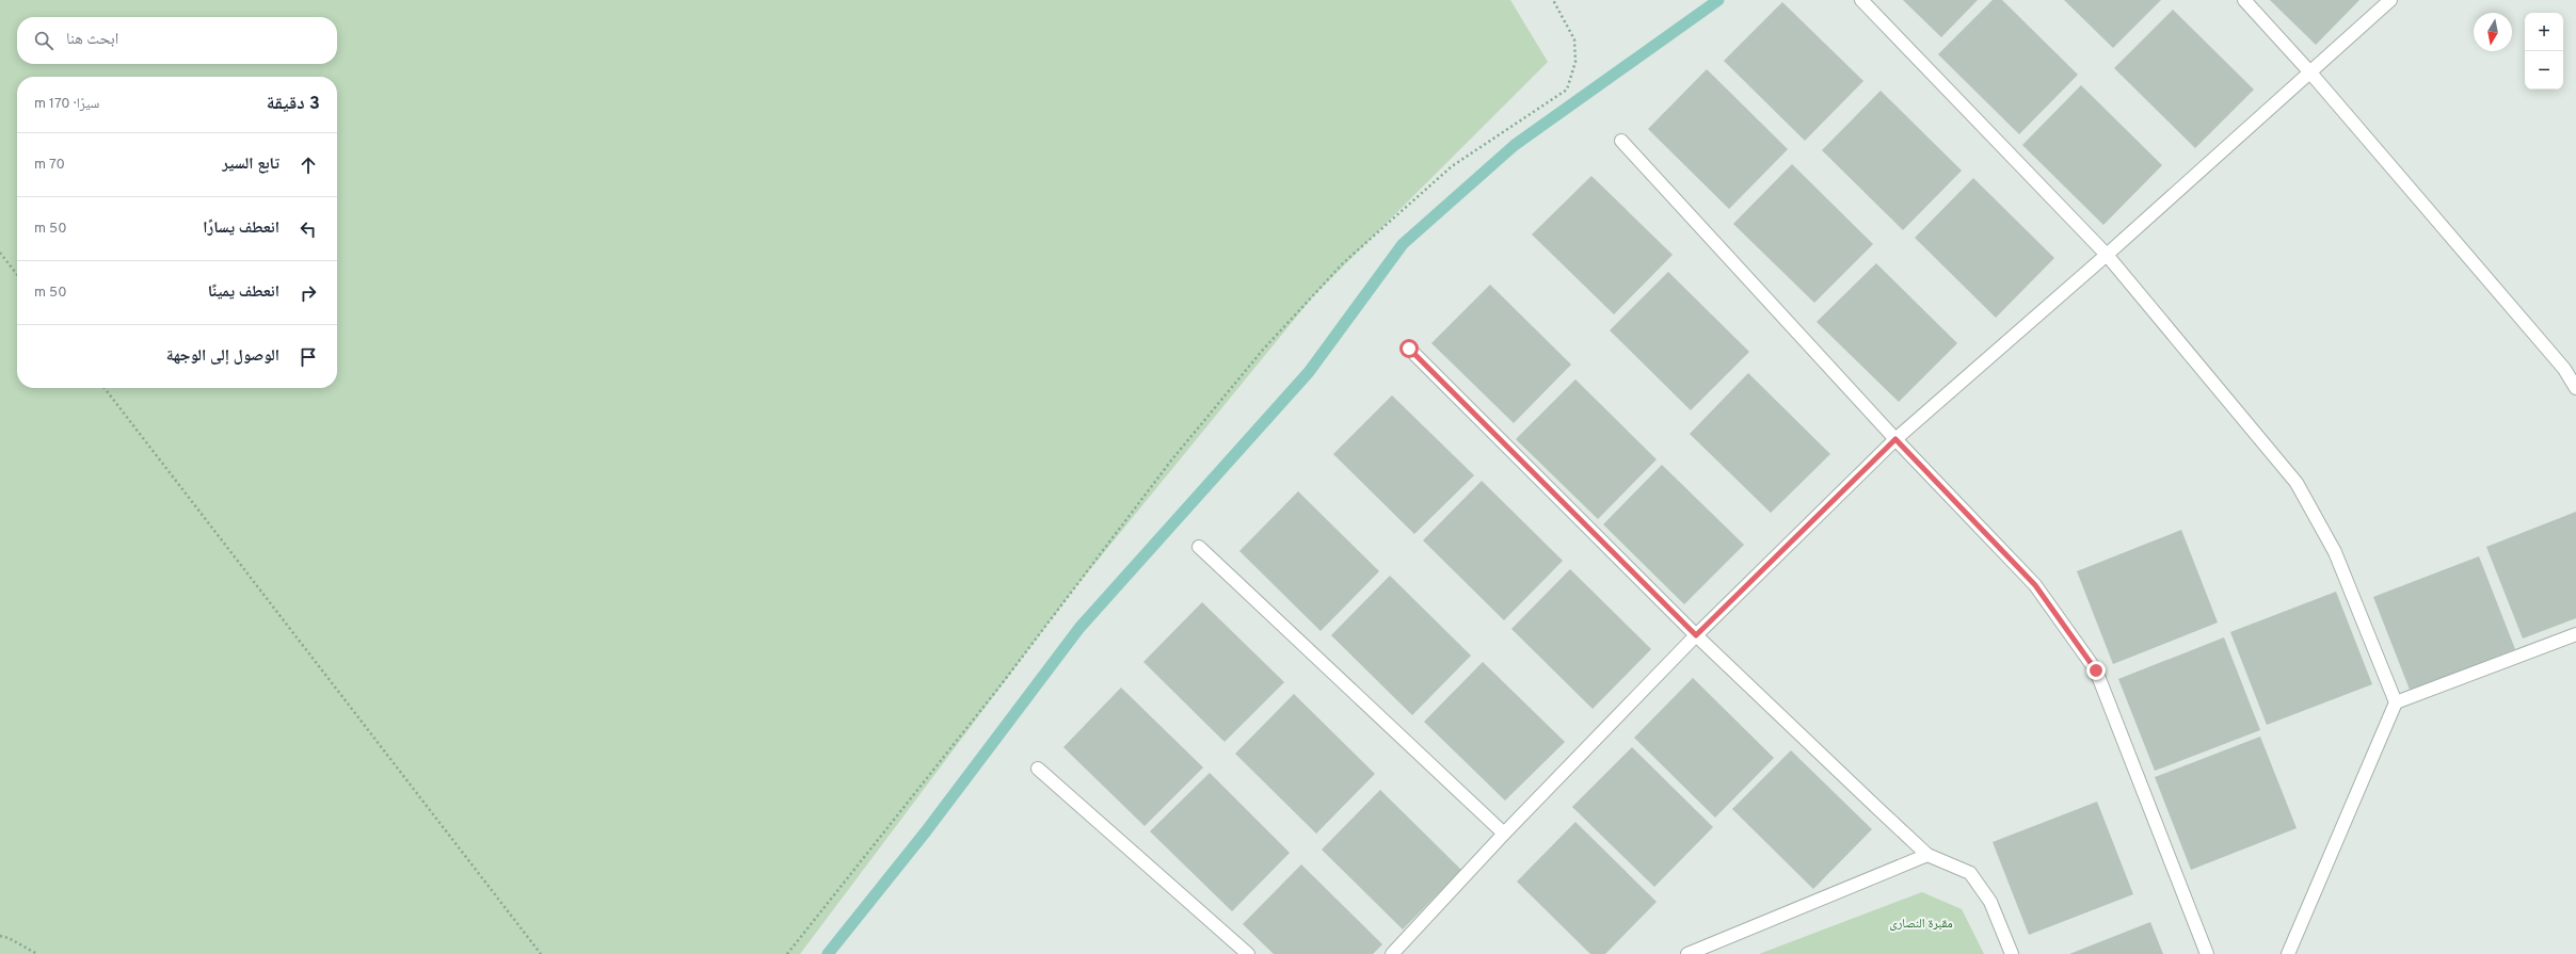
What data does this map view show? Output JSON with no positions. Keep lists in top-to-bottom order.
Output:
{
  "parks": ["مقبرة النصارى"],
  "north": "bottom",
  "page": {
    "map_buttons": ["+", "−"],
    "search": "ابحث هنا",
    "heading": ["3 دقيقة", "سيرًا · 170 m"],
    "list": [
      ["تابع السير", "70 m"],
      ["انعطف يسارًا", "50 m"],
      ["انعطف يمينًا", "50 m"],
      "الوصول إلى الوجهة"
    ]
  }
}
